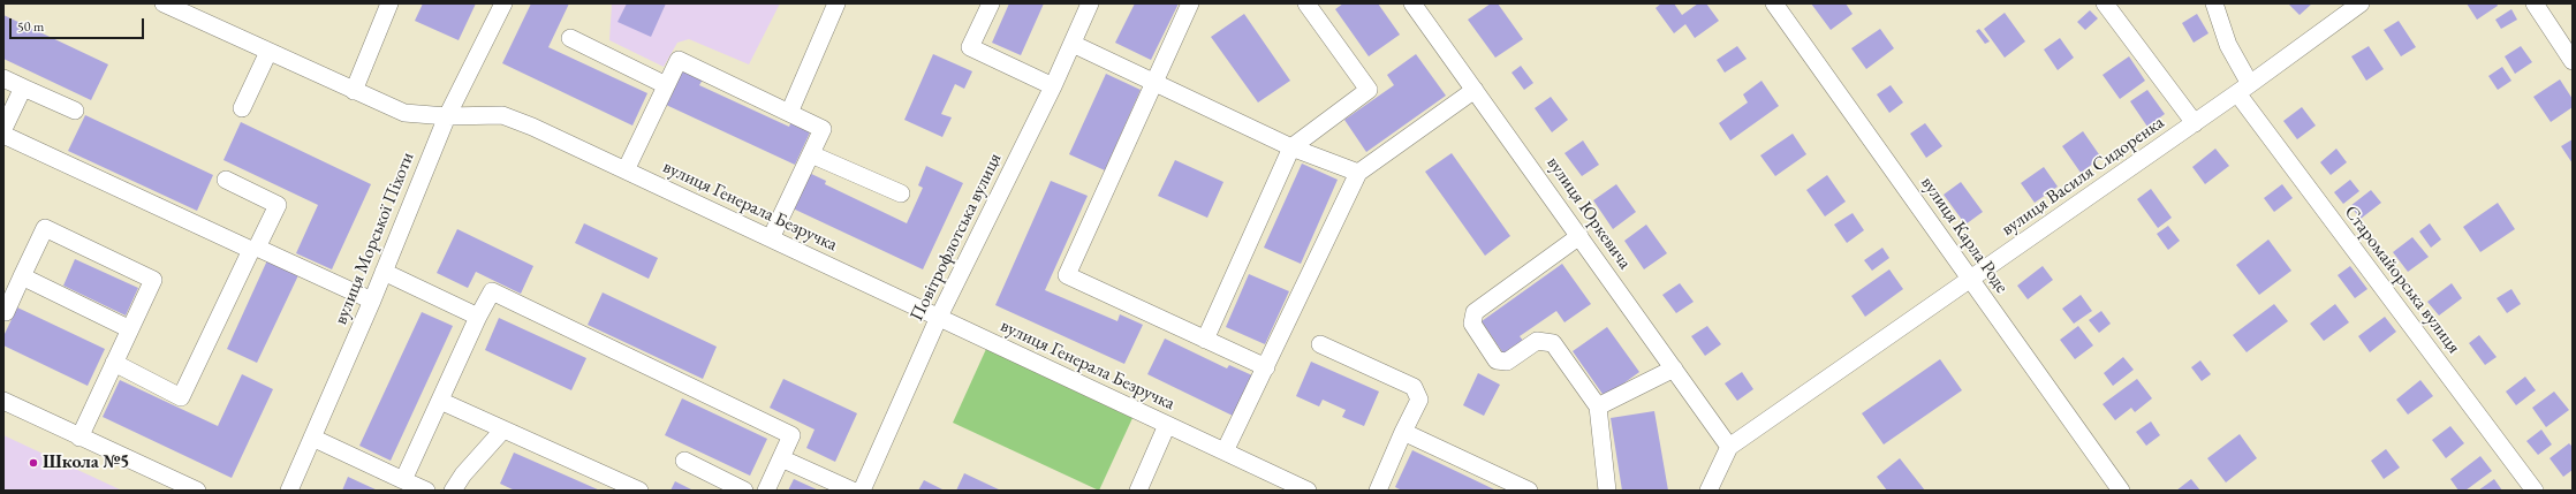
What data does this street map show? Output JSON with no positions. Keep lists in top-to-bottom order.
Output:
{
  "streets": {
    "street": [
      "вулиця Василя Сидоренка",
      "вулиця Генерала Безручка",
      "вулиця Юркевича",
      "вулиця Карла Роде",
      "Повітрофлотська вулиця",
      "вулиця Морської Піхоти",
      "Старомайорська вулиця"
    ]
  },
  "crossings": [
    ["вулиця Василя Сидоренка", "вулиця Юркевича"],
    ["вулиця Василя Сидоренка", "вулиця Карла Роде"],
    ["вулиця Василя Сидоренка", "Старомайорська вулиця"],
    ["вулиця Генерала Безручка", "Повітрофлотська вулиця"],
    ["вулиця Генерала Безручка", "вулиця Морської Піхоти"]
  ],
  "places": ["Школа №5"],
  "scale_bar": "50 m"
}
